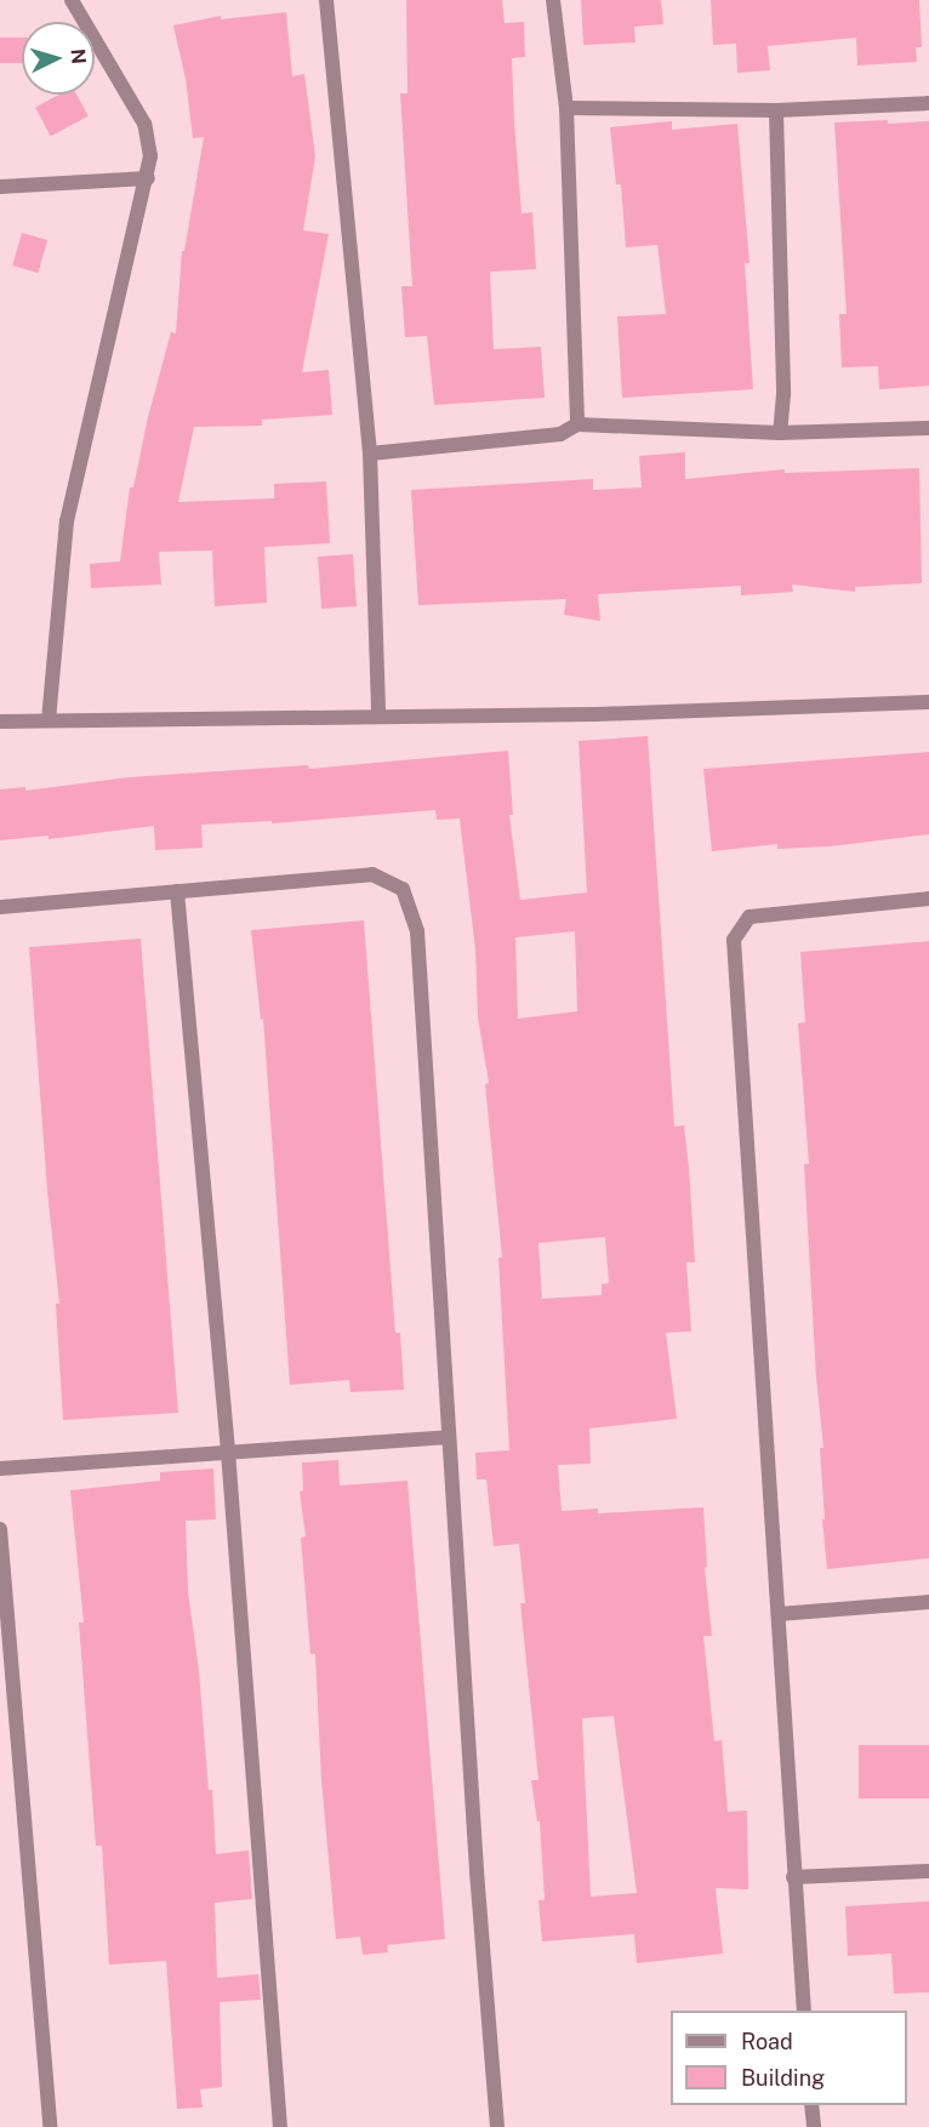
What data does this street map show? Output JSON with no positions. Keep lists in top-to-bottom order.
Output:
{
  "legend": ["Road", "Building"],
  "north": "right"
}
